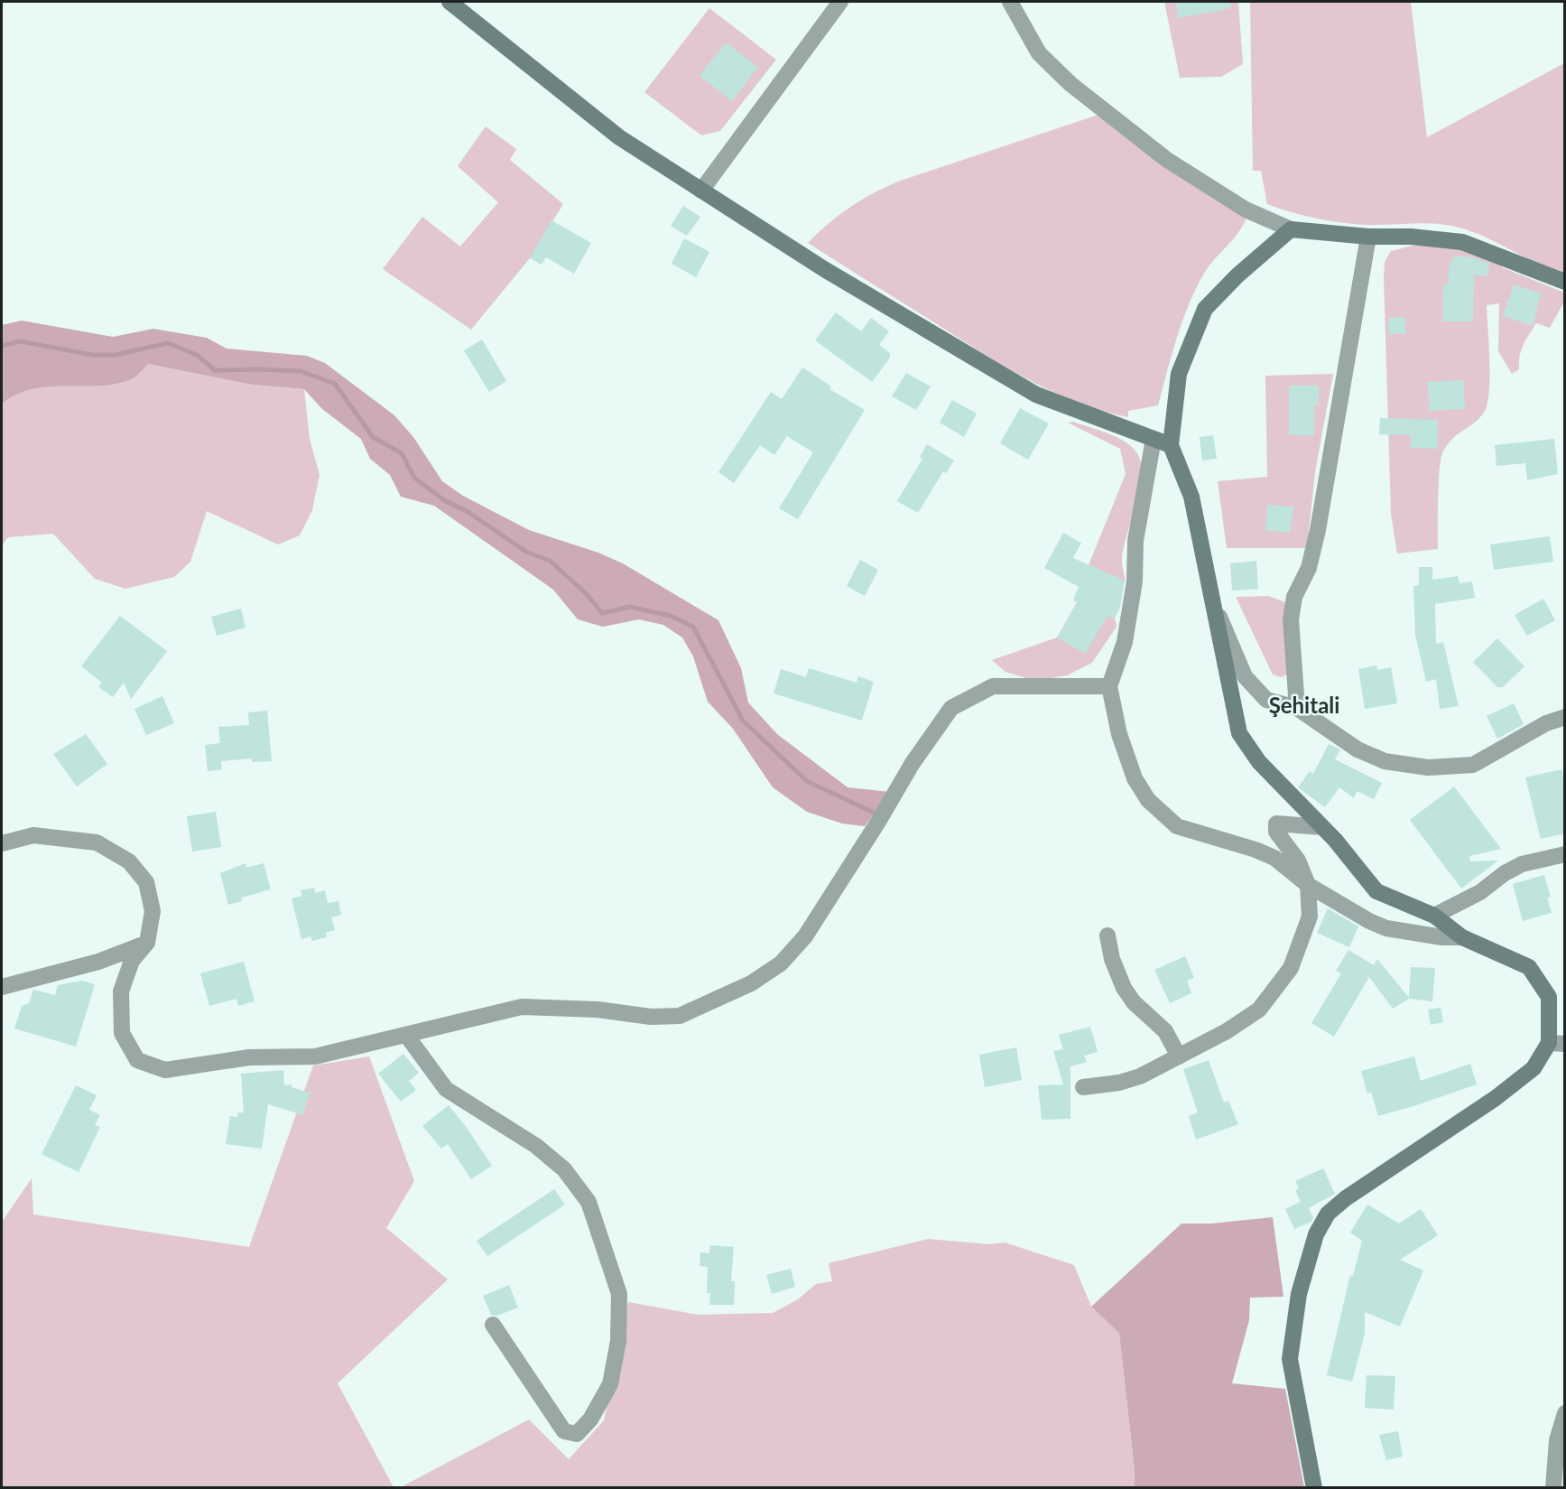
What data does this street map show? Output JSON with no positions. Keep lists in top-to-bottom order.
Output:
{
  "districts": ["Şehitali"]
}
